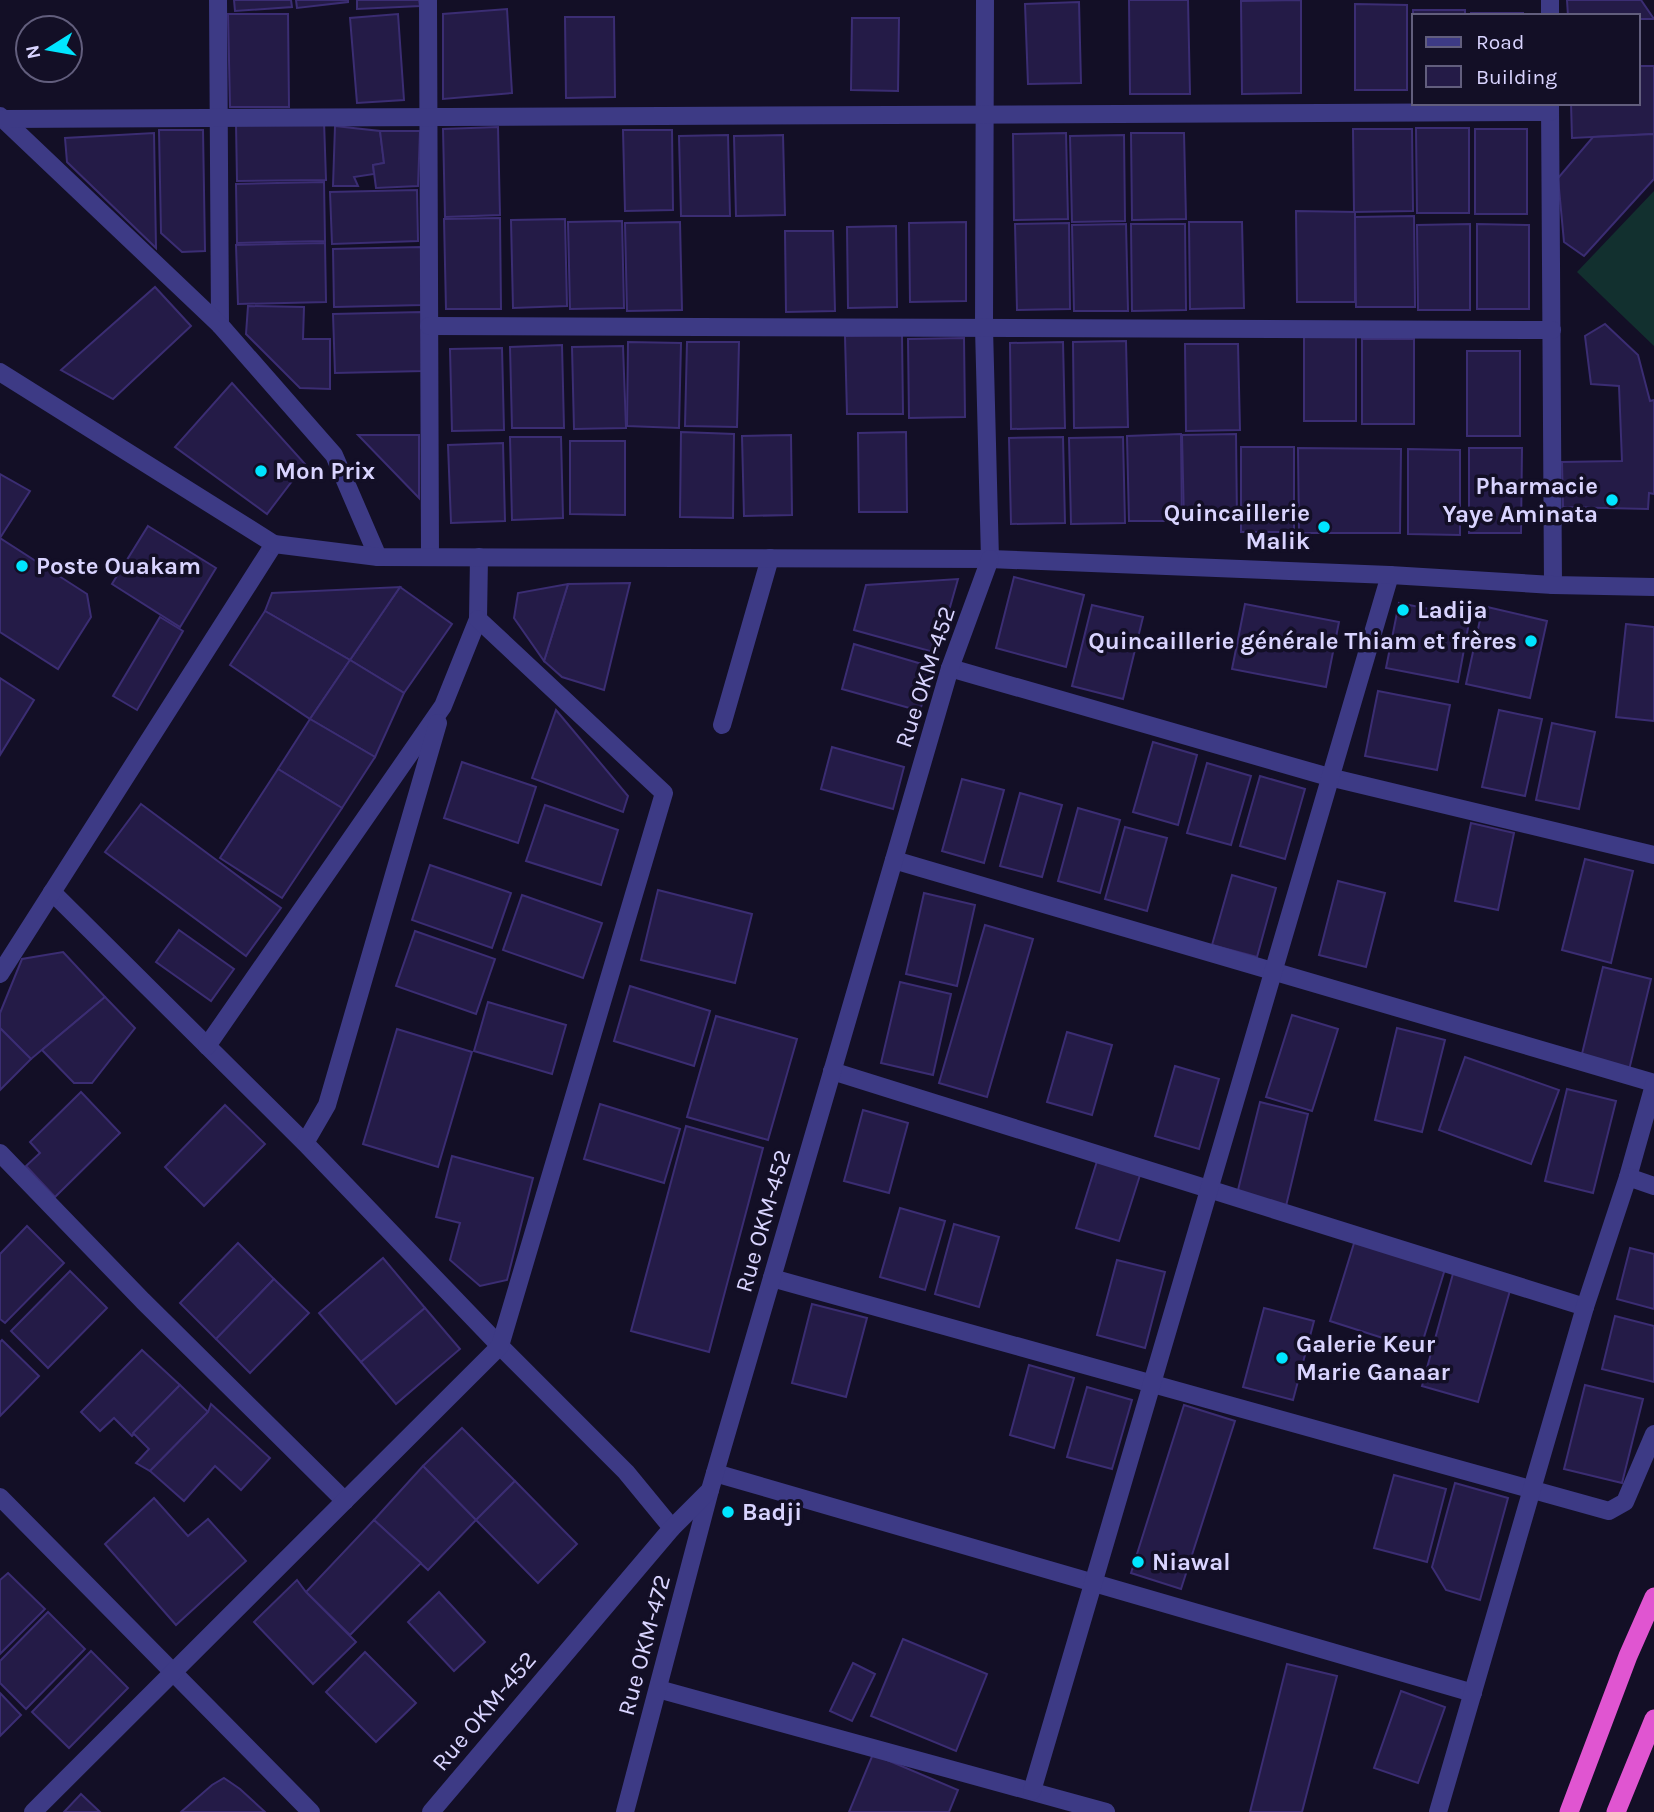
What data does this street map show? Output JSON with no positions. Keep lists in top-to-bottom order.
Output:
{
  "streets": {
    "street": ["Rue OKM-452", "Rue OKM-472"]
  },
  "crossings": [
    ["Rue OKM-452", "Rue OKM-472"]
  ],
  "places": [
    "Mon Prix",
    "Pharmacie Yaye Aminata",
    "Quincaillerie Malik",
    "Poste Ouakam",
    "Ladija",
    "Quincaillerie générale Thiam et frères",
    "Galerie Keur Marie Ganaar",
    "Badji",
    "Niawal"
  ],
  "legend": ["Road", "Building"],
  "north": "left"
}
